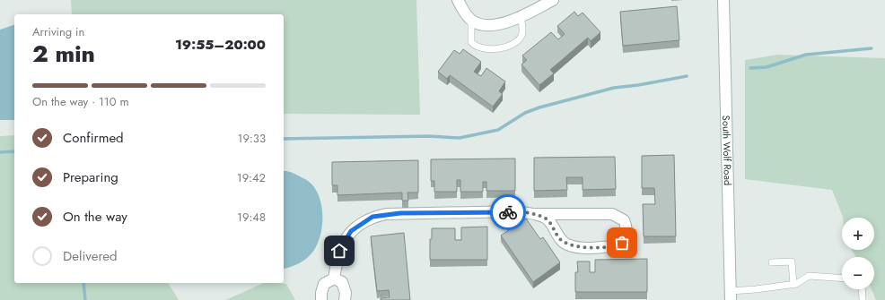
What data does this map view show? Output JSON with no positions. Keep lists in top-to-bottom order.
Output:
{
  "streets": {
    "street": ["South Wolf Road"]
  },
  "page": {
    "heading": ["2 min", "Arriving in", "19:55–20:00"],
    "bar": "On the way · 110 m",
    "list": [
      ["Confirmed", "19:33"],
      ["Preparing", "19:42"],
      ["On the way", "19:48"],
      "Delivered"
    ],
    "map_buttons": ["+", "−"]
  }
}
